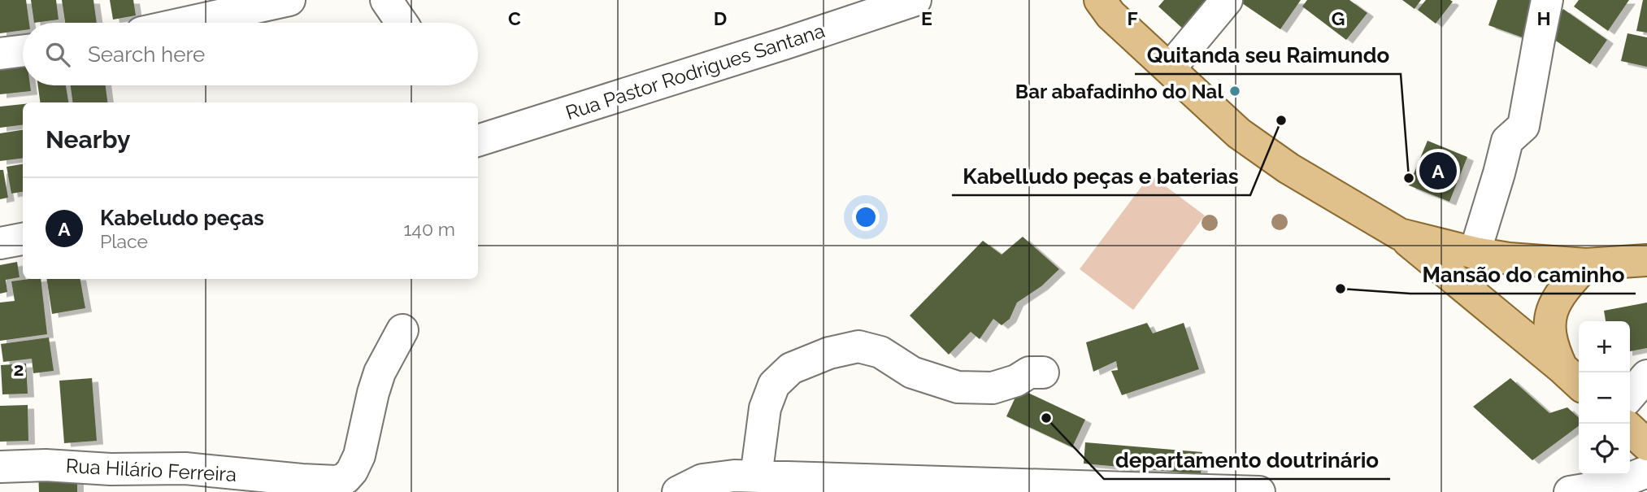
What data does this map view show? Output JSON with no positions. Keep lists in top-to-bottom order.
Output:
{
  "streets": {
    "street": ["Rua Pastor Rodrigues Santana", "Rua Hilário Ferreira"]
  },
  "places": [
    "Bar abafadinho do Nal",
    "Kabelludo peças e baterias",
    "Quitanda seu Raimundo",
    "Mansão do caminho",
    "departamento doutrinário"
  ],
  "page": {
    "search": "Search here",
    "heading": "Nearby",
    "pins": "A",
    "list": [
      {
        "mark": "A",
        "name": "Kabeludo peças",
        "note": "Place",
        "value": "140 m"
      }
    ],
    "map_buttons": ["+", "−"]
  },
  "grid": {
    "columns": [
      "C",
      "D",
      "E",
      "F",
      "G",
      "H"
    ],
    "rows": ["2"]
  }
}
